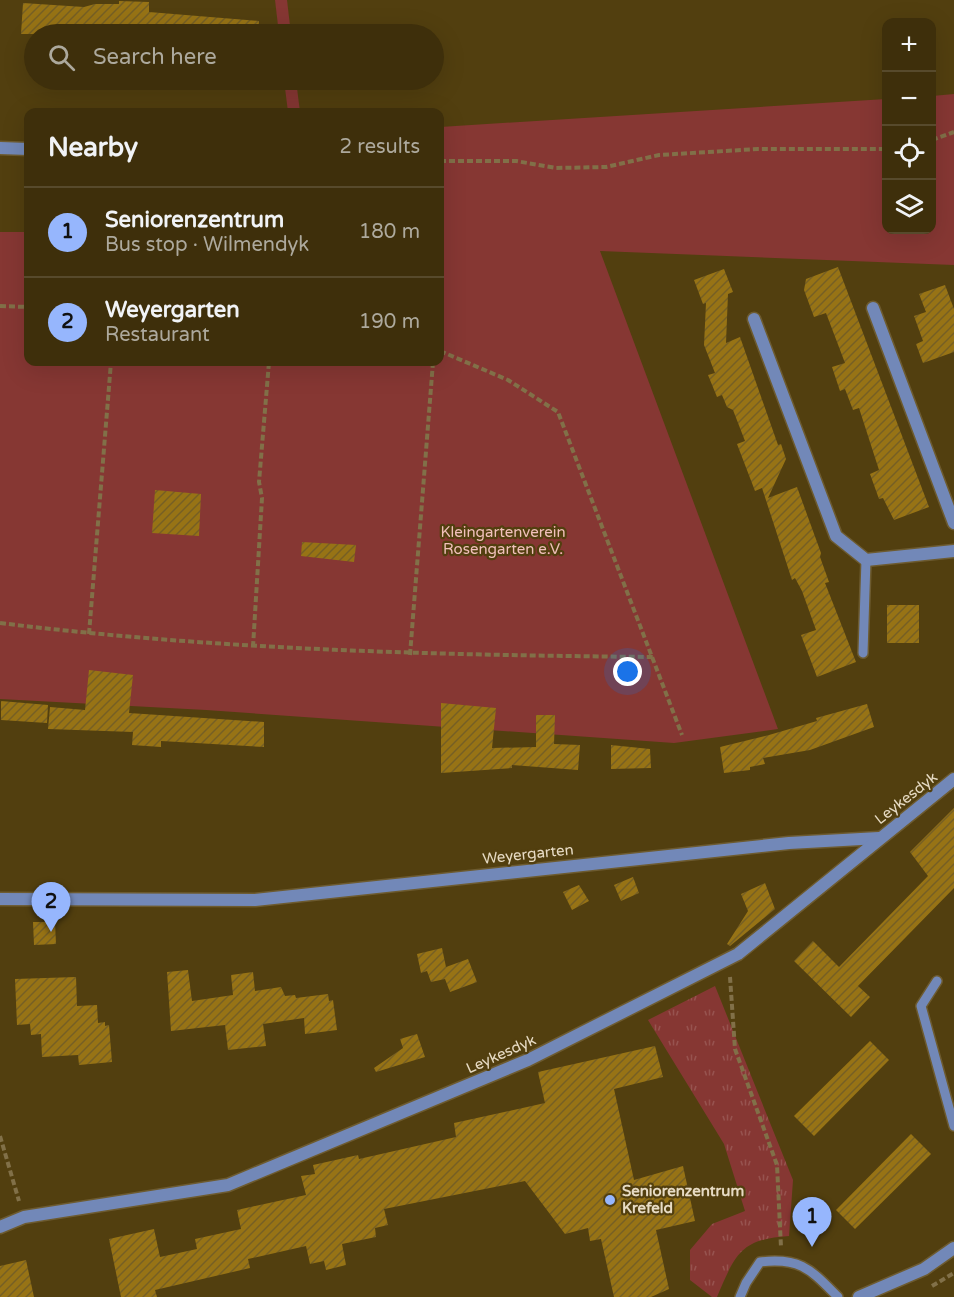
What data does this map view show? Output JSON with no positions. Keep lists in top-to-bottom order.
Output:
{
  "streets": {
    "street": ["Leykesdyk", "Weyergarten"]
  },
  "crossings": [
    ["Leykesdyk", "Weyergarten"]
  ],
  "parks": ["Kleingartenverein Rosengarten e.V."],
  "places": ["Seniorenzentrum Krefeld"],
  "page": {
    "map_buttons": ["+", "−"],
    "search": "Search here",
    "heading": ["Nearby", "2 results"],
    "list": [
      {
        "mark": "1",
        "name": "Seniorenzentrum",
        "note": "Bus stop · Wilmendyk",
        "value": "180 m"
      },
      {
        "mark": "2",
        "name": "Weyergarten",
        "note": "Restaurant",
        "value": "190 m"
      }
    ],
    "pins": ["2", "1"]
  }
}
